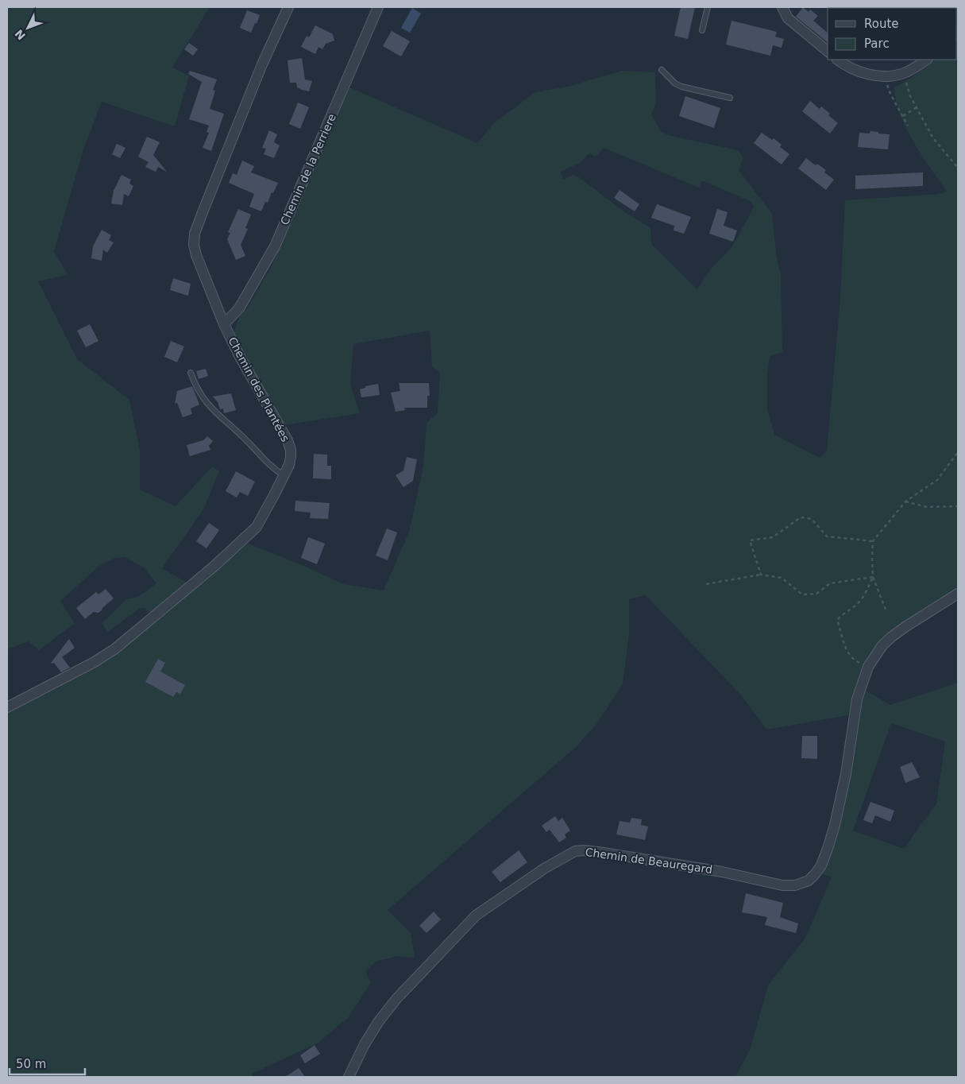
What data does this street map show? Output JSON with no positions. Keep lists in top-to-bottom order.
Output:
{
  "streets": {
    "street": ["Chemin de la Perriere", "Chemin des Plantées", "Chemin de Beauregard"]
  },
  "crossings": [
    ["Chemin de la Perriere", "Chemin des Plantées"]
  ],
  "legend": ["Route", "Parc"],
  "scale_bar": "50 m",
  "north": "bottom left"
}
